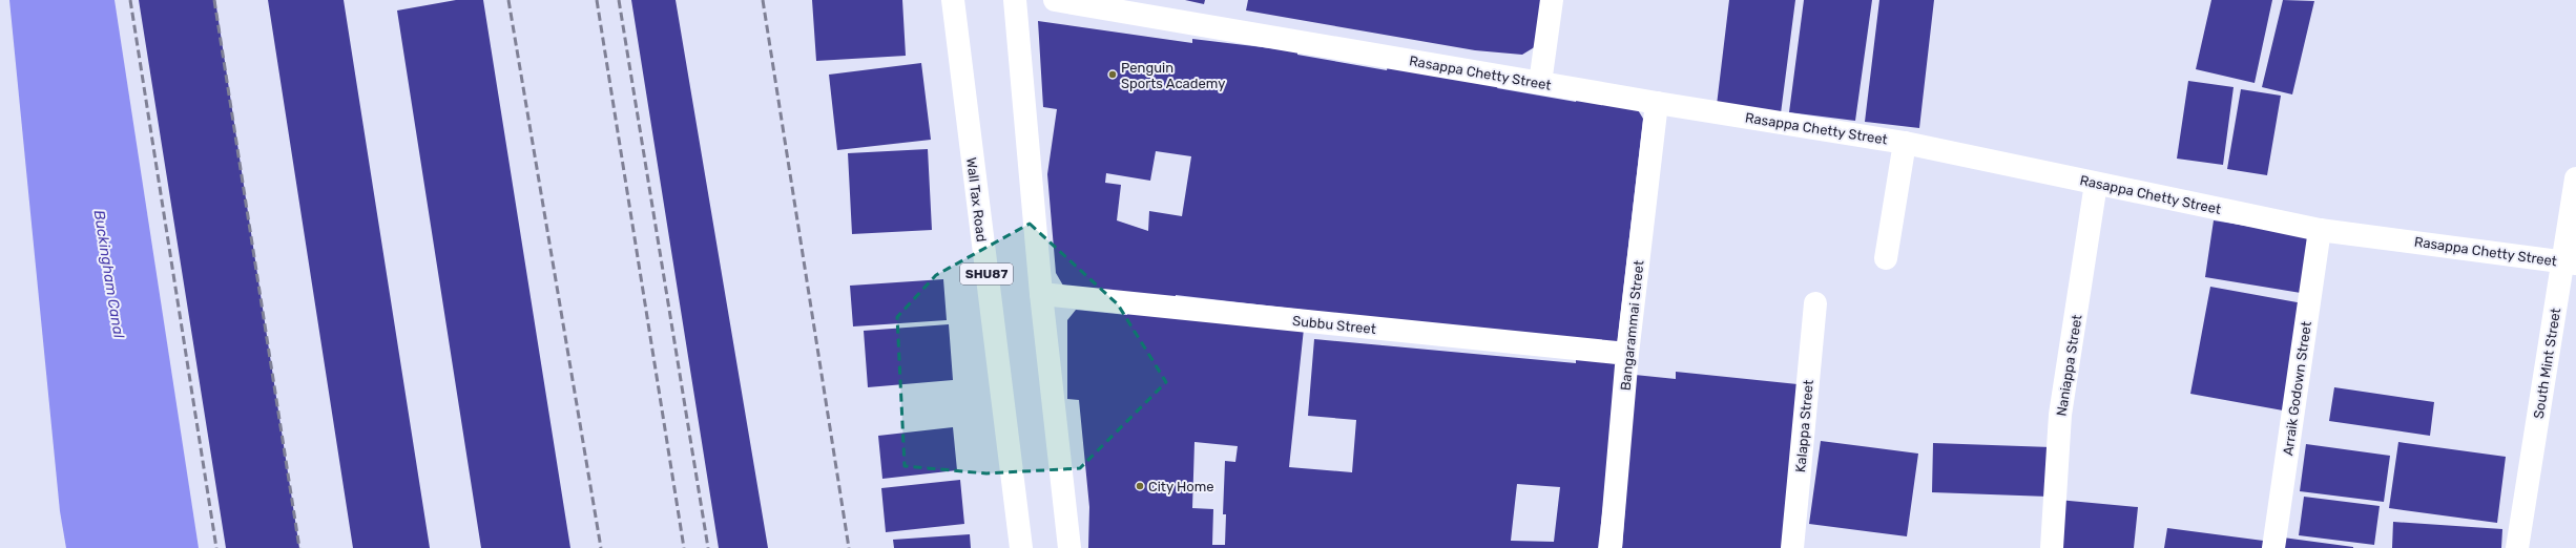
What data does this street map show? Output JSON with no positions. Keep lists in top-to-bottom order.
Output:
{
  "streets": {
    "street": [
      "Rasappa Chetty Street",
      "Wall Tax Road",
      "SHU87",
      "Subbu Street",
      "Bangarammai Street",
      "South Mint Street",
      "Naniappa Street",
      "Arraik Godown Street",
      "Kalappa Street"
    ]
  },
  "crossings": [
    ["Rasappa Chetty Street", "Bangarammai Street"],
    ["Rasappa Chetty Street", "South Mint Street"],
    ["Rasappa Chetty Street", "Naniappa Street"],
    ["Rasappa Chetty Street", "Arraik Godown Street"],
    ["Subbu Street", "Bangarammai Street"]
  ],
  "water": ["Buckingham Canal"],
  "places": ["Penguin Sports Academy", "City Home"]
}
